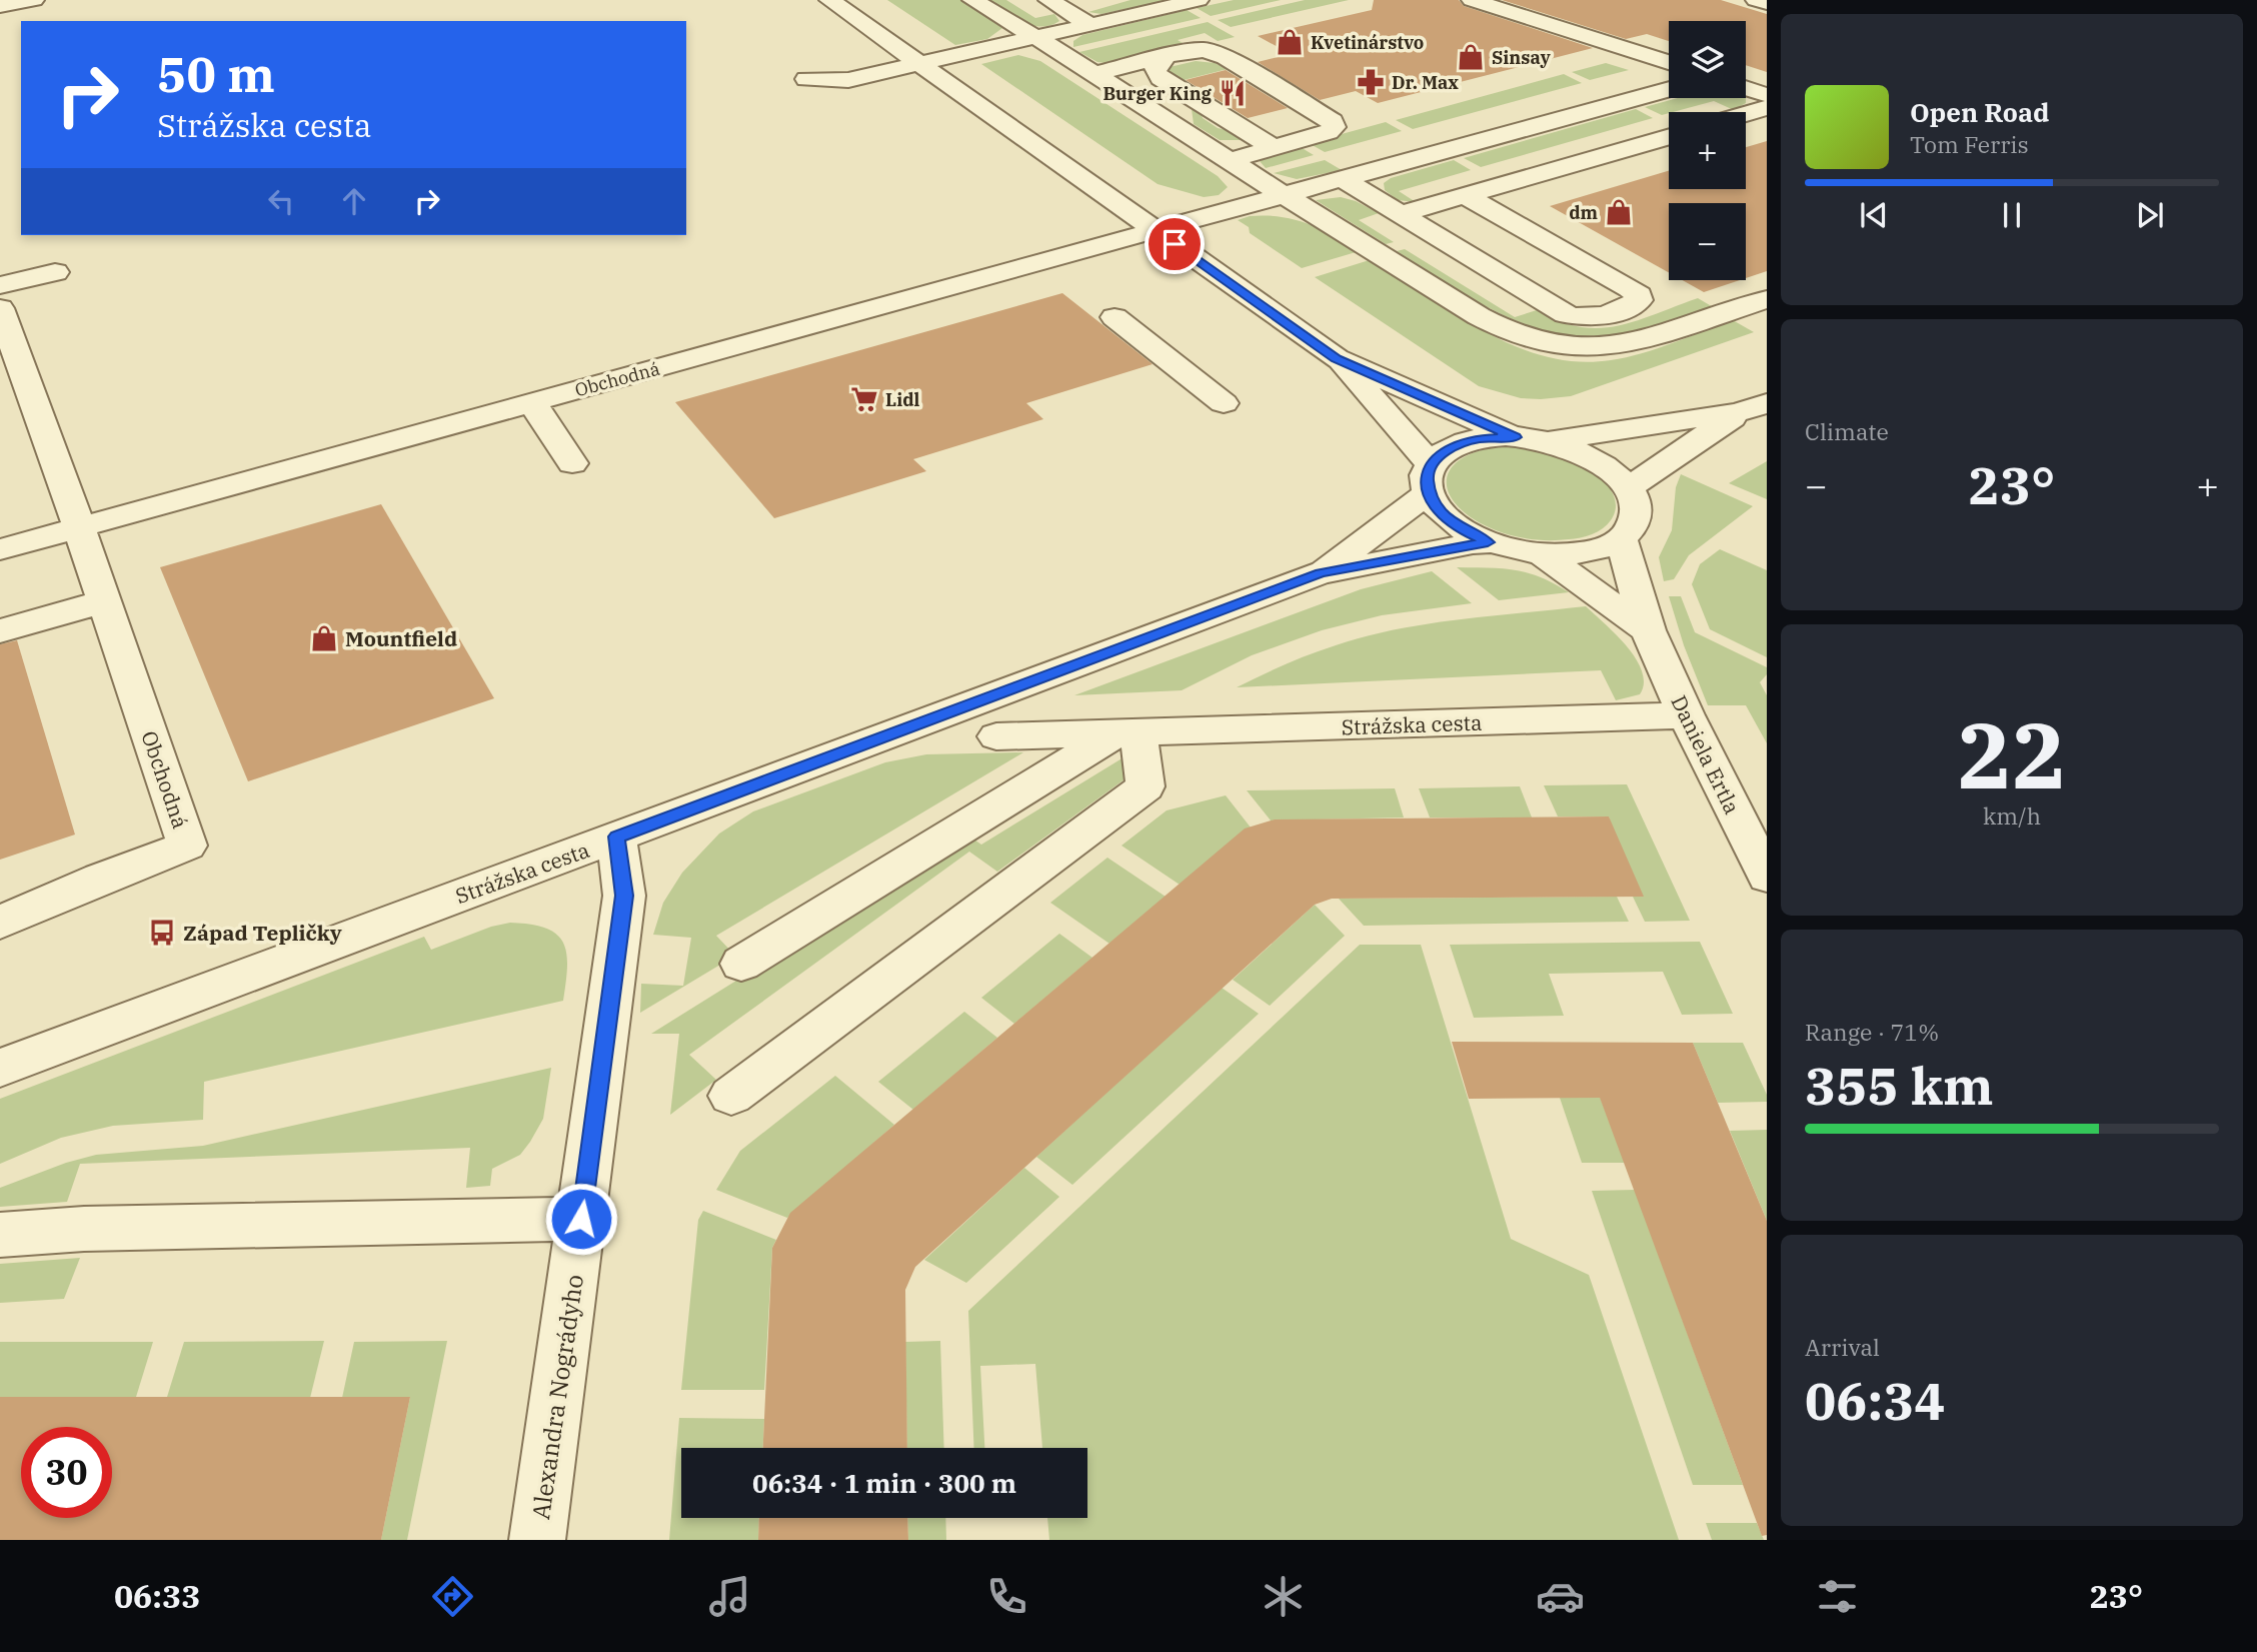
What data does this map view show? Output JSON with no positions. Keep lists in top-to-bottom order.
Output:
{
  "streets": {
    "street": [
      "Obchodná",
      "Strážska cesta",
      "Daniela Ertla",
      "Alexandra Nográdyho"
    ]
  },
  "crossings": [
    ["Strážska cesta", "Daniela Ertla"],
    ["Strážska cesta", "Alexandra Nográdyho"]
  ],
  "places": {
    "shop": [
      "Kvetinárstvo",
      "Sinsay",
      "dm",
      "Mountfield"
    ],
    "pharmacy": ["Dr. Max"],
    "restaurant": ["Burger King"],
    "supermarket": ["Lidl"],
    "bus stop": ["Západ Tepličky"]
  },
  "page": {
    "map_buttons": ["+", "−"],
    "turn": ["50 m", "Strážska cesta"],
    "song": ["Open Road", "Tom Ferris"],
    "tile": [
      "Climate",
      ["22", "km/h"],
      ["Range · 71%", "355 km"],
      ["Arrival", "06:34"]
    ],
    "heat": ["−", "23°", "+"],
    "limit": "30",
    "trip": "06:34 · 1 min · 300 m",
    "tabs": ["06:33", "23°"]
  }
}
